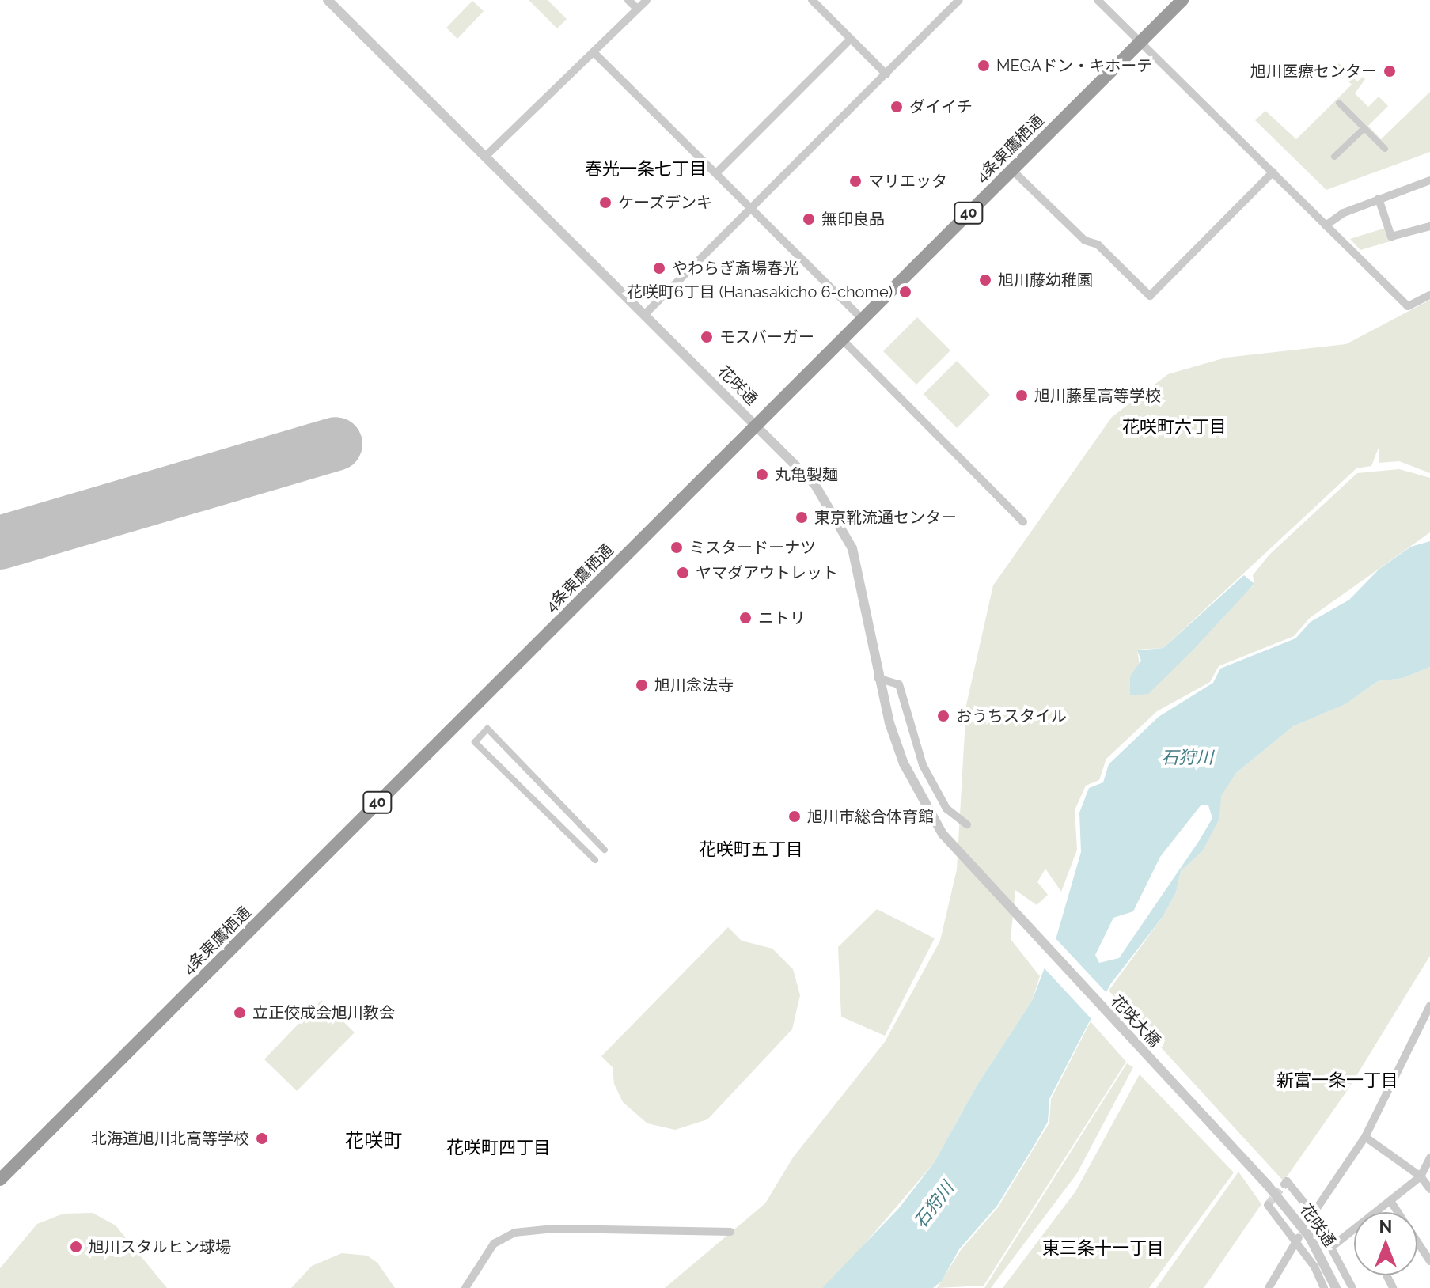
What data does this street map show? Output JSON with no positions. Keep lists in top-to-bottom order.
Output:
{
  "streets": {
    "highway": ["4条東鷹栖通", "40"],
    "street": ["花咲通", "花咲大橋"]
  },
  "crossings": [
    ["4条東鷹栖通", "花咲通"],
    ["花咲通", "花咲大橋"]
  ],
  "districts": [
    "春光一条七丁目",
    "花咲町六丁目",
    "花咲町五丁目",
    "新富一条一丁目",
    "花咲町",
    "花咲町四丁目",
    "東三条十一丁目"
  ],
  "water": ["石狩川"],
  "places": [
    "MEGAドン・キホーテ",
    "旭川医療センター",
    "ダイイチ",
    "マリエッタ",
    "ケーズデンキ",
    "無印良品",
    "やわらぎ斎場春光",
    "旭川藤幼稚園",
    "花咲町6丁目 (Hanasakicho 6-chome)",
    "モスバーガー",
    "旭川藤星高等学校",
    "丸亀製麺",
    "東京靴流通センター",
    "ミスタードーナツ",
    "ヤマダアウトレット",
    "ニトリ",
    "旭川念法寺",
    "おうちスタイル",
    "旭川市総合体育館",
    "立正佼成会旭川教会",
    "北海道旭川北高等学校",
    "旭川スタルヒン球場"
  ],
  "north": "top"
}
